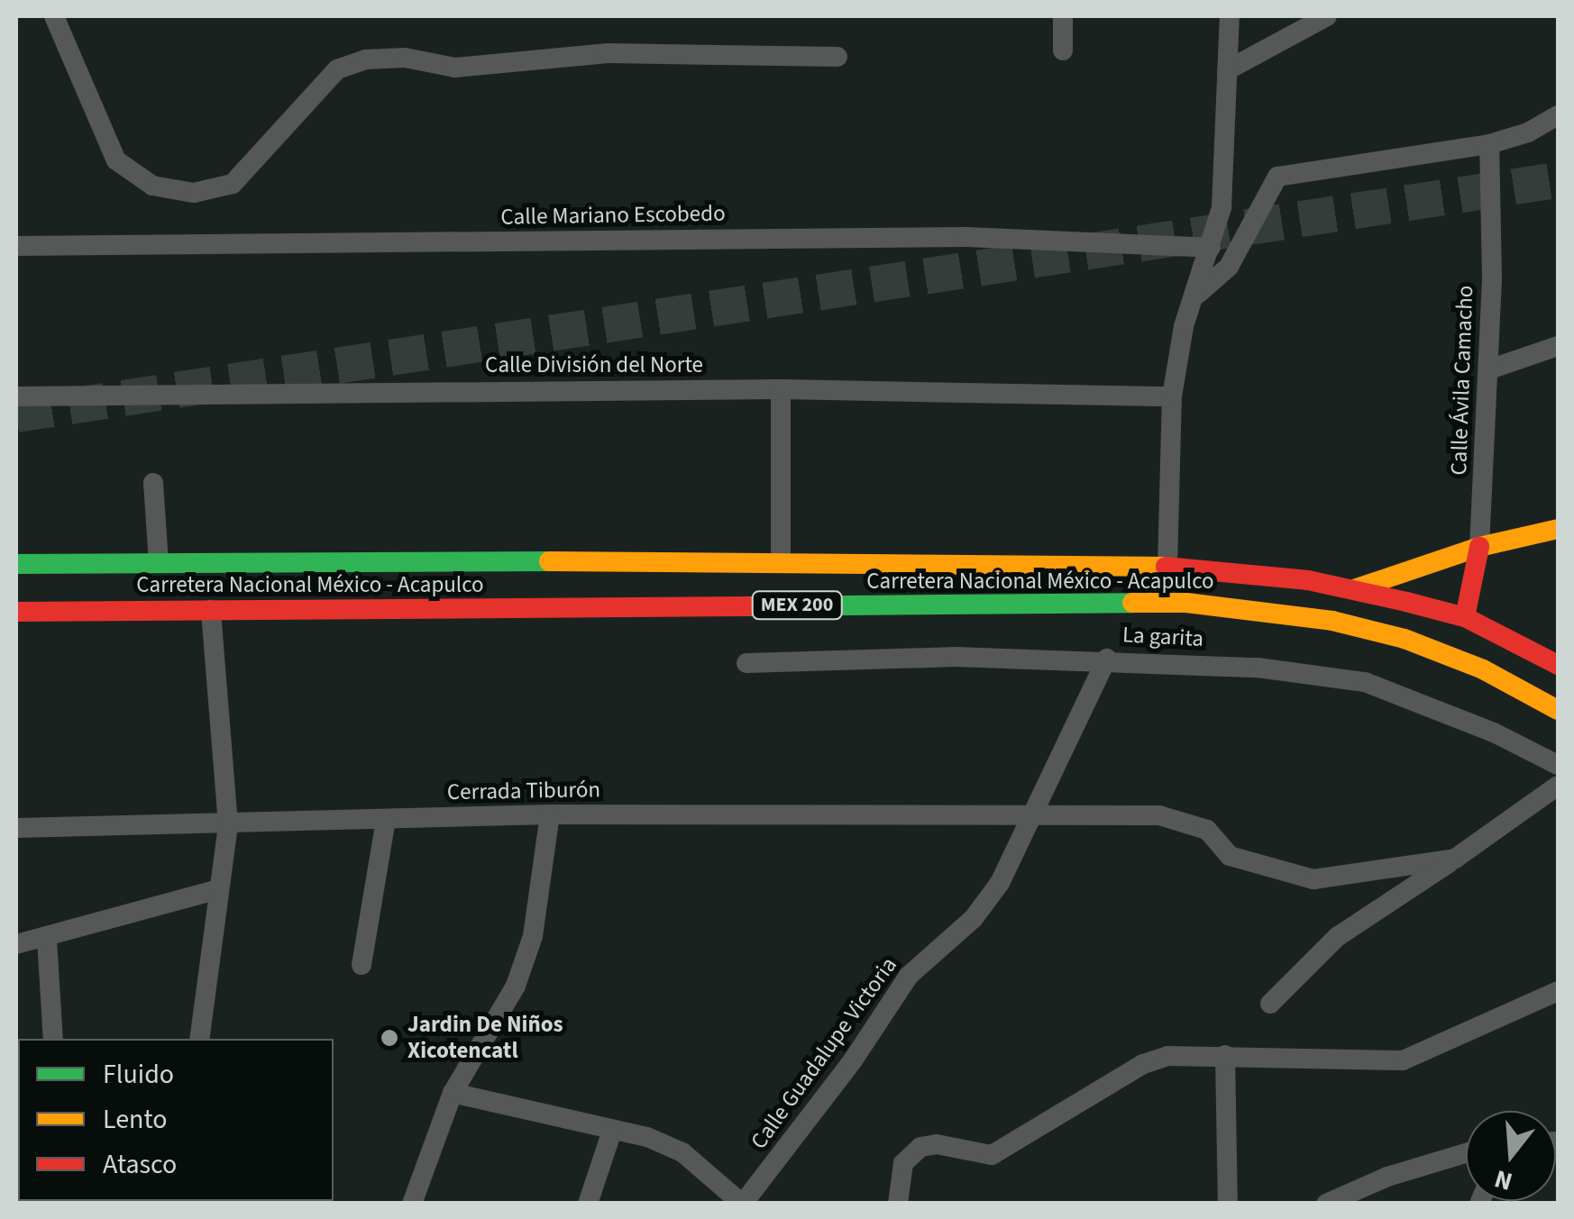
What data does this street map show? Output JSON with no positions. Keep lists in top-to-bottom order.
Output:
{
  "streets": {
    "main road": ["Calle Ávila Camacho", "Carretera Nacional México - Acapulco", "MEX 200"],
    "street": [
      "Calle Mariano Escobedo",
      "Calle División del Norte",
      "La garita",
      "Cerrada Tiburón",
      "Calle Guadalupe Victoria"
    ]
  },
  "crossings": [
    ["Calle Ávila Camacho", "Carretera Nacional México - Acapulco"],
    ["La garita", "Calle Guadalupe Victoria"],
    ["Cerrada Tiburón", "Calle Guadalupe Victoria"]
  ],
  "places": ["Jardin De Niños Xicotencatl"],
  "legend": ["Fluido", "Lento", "Atasco"],
  "north": "bottom"
}
